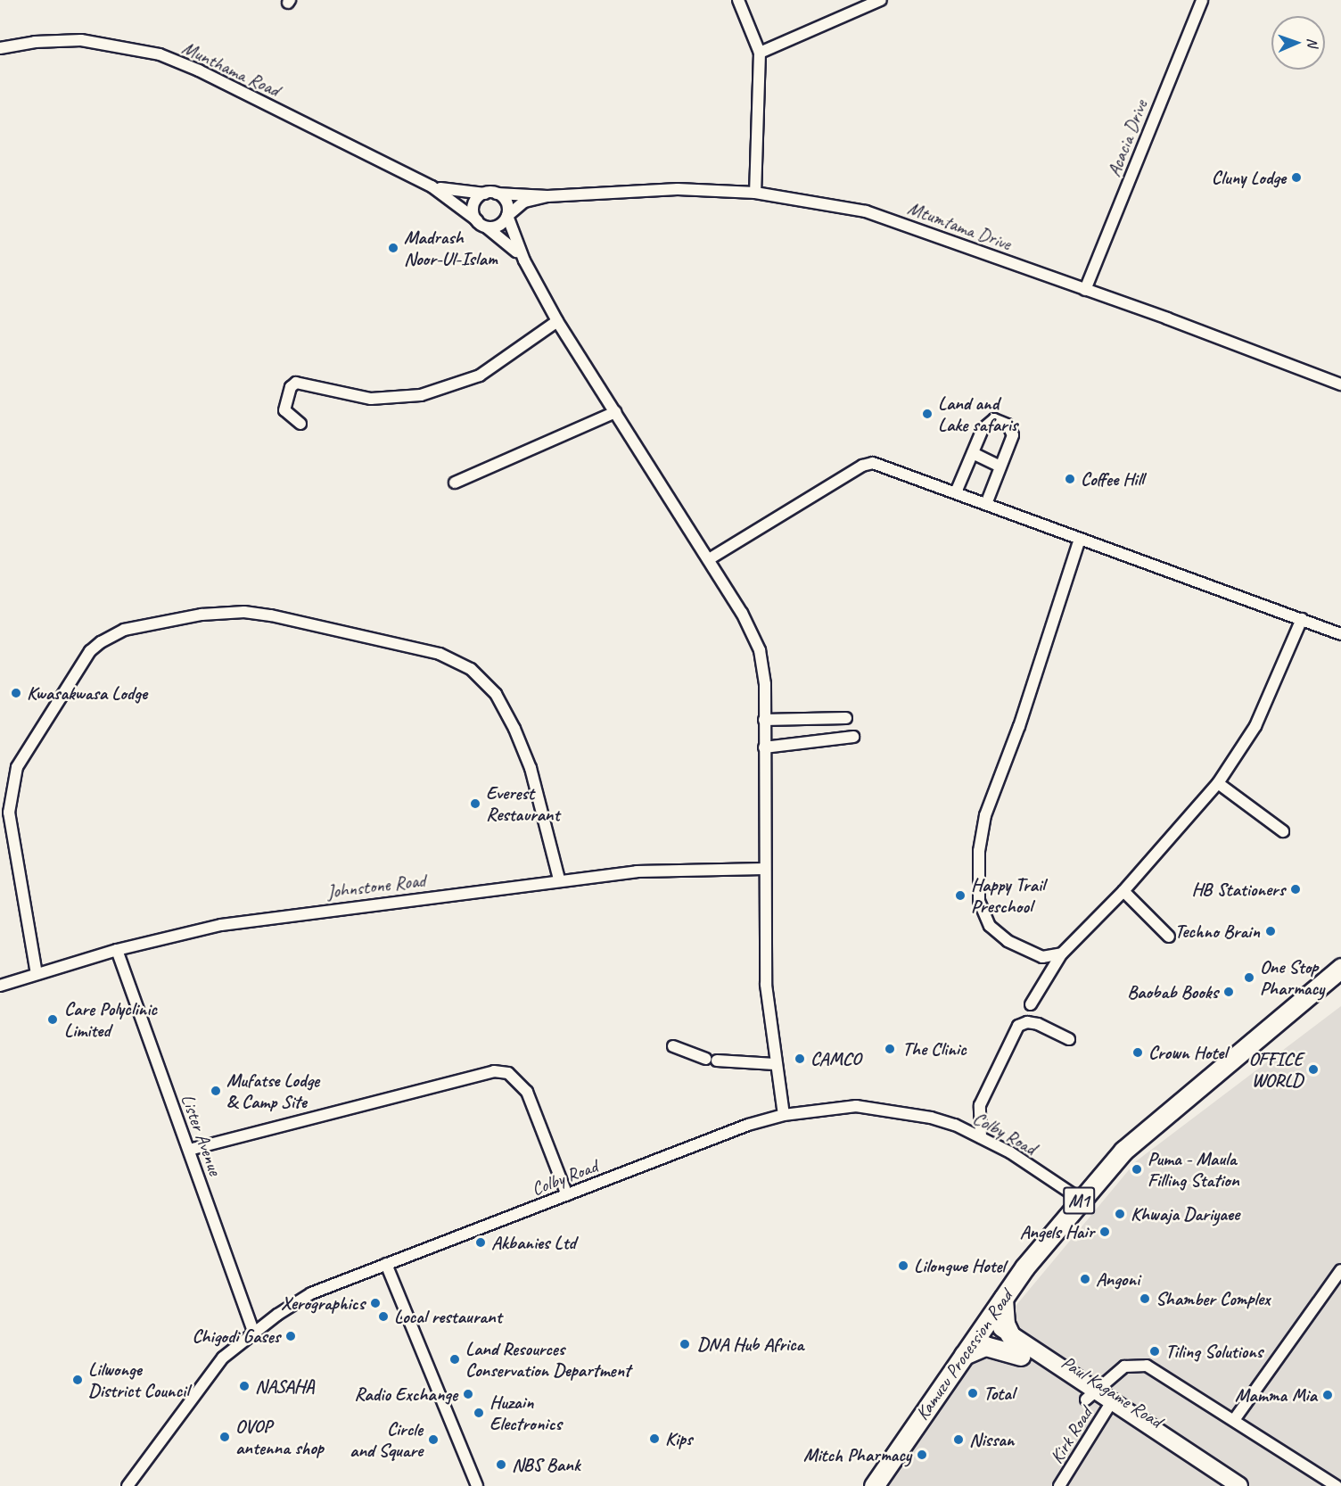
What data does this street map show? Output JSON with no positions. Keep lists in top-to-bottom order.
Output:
{
  "streets": {
    "highway": ["M1", "Kamuzu Procession Road"],
    "main road": ["Paul Kagame Road"],
    "street": [
      "Munthama Road",
      "Acacia Drive",
      "Mtumtama Drive",
      "Johnstone Road",
      "Colby Road",
      "Lister Avenue",
      "Kirk Road"
    ]
  },
  "crossings": [
    ["Acacia Drive", "Mtumtama Drive"],
    ["Johnstone Road", "Lister Avenue"],
    ["Colby Road", "Lister Avenue"],
    ["Colby Road", "Kamuzu Procession Road"],
    ["Kamuzu Procession Road", "Paul Kagame Road"],
    ["Paul Kagame Road", "Kirk Road"]
  ],
  "places": [
    "Cluny Lodge",
    "Madrash Noor-Ul-Islam",
    "Land and Lake safaris",
    "Coffee Hill",
    "Kwasakwasa Lodge",
    "Everest Restaurant",
    "HB Stationers",
    "Happy Trail Preschool",
    "Techno Brain",
    "One Stop Pharmacy",
    "Baobab Books",
    "Care Polyclinic Limited",
    "The Clinic",
    "Crown Hotel",
    "CAMCO",
    "OFFICE WORLD",
    "Mufatse Lodge & Camp Site",
    "Puma - Maula Filling Station",
    "Khwaja Dariyaee",
    "Angels Hair",
    "Akbanies Ltd",
    "Lilongwe Hotel",
    "Angoni",
    "Shamber Complex",
    "Xerographics",
    "Local restaurant",
    "Chigodi Gases",
    "DNA Hub Africa",
    "Tiling Solutions",
    "Land Resources Conservation Department",
    "Lilwonge District Council",
    "NASAHA",
    "Total",
    "Radio Exchange",
    "Mamma Mia",
    "Huzain Electronics",
    "OVOP antenna shop",
    "Kips",
    "Circle and Square",
    "Nissan",
    "Mitch Pharmacy",
    "NBS Bank"
  ],
  "north": "right"
}
